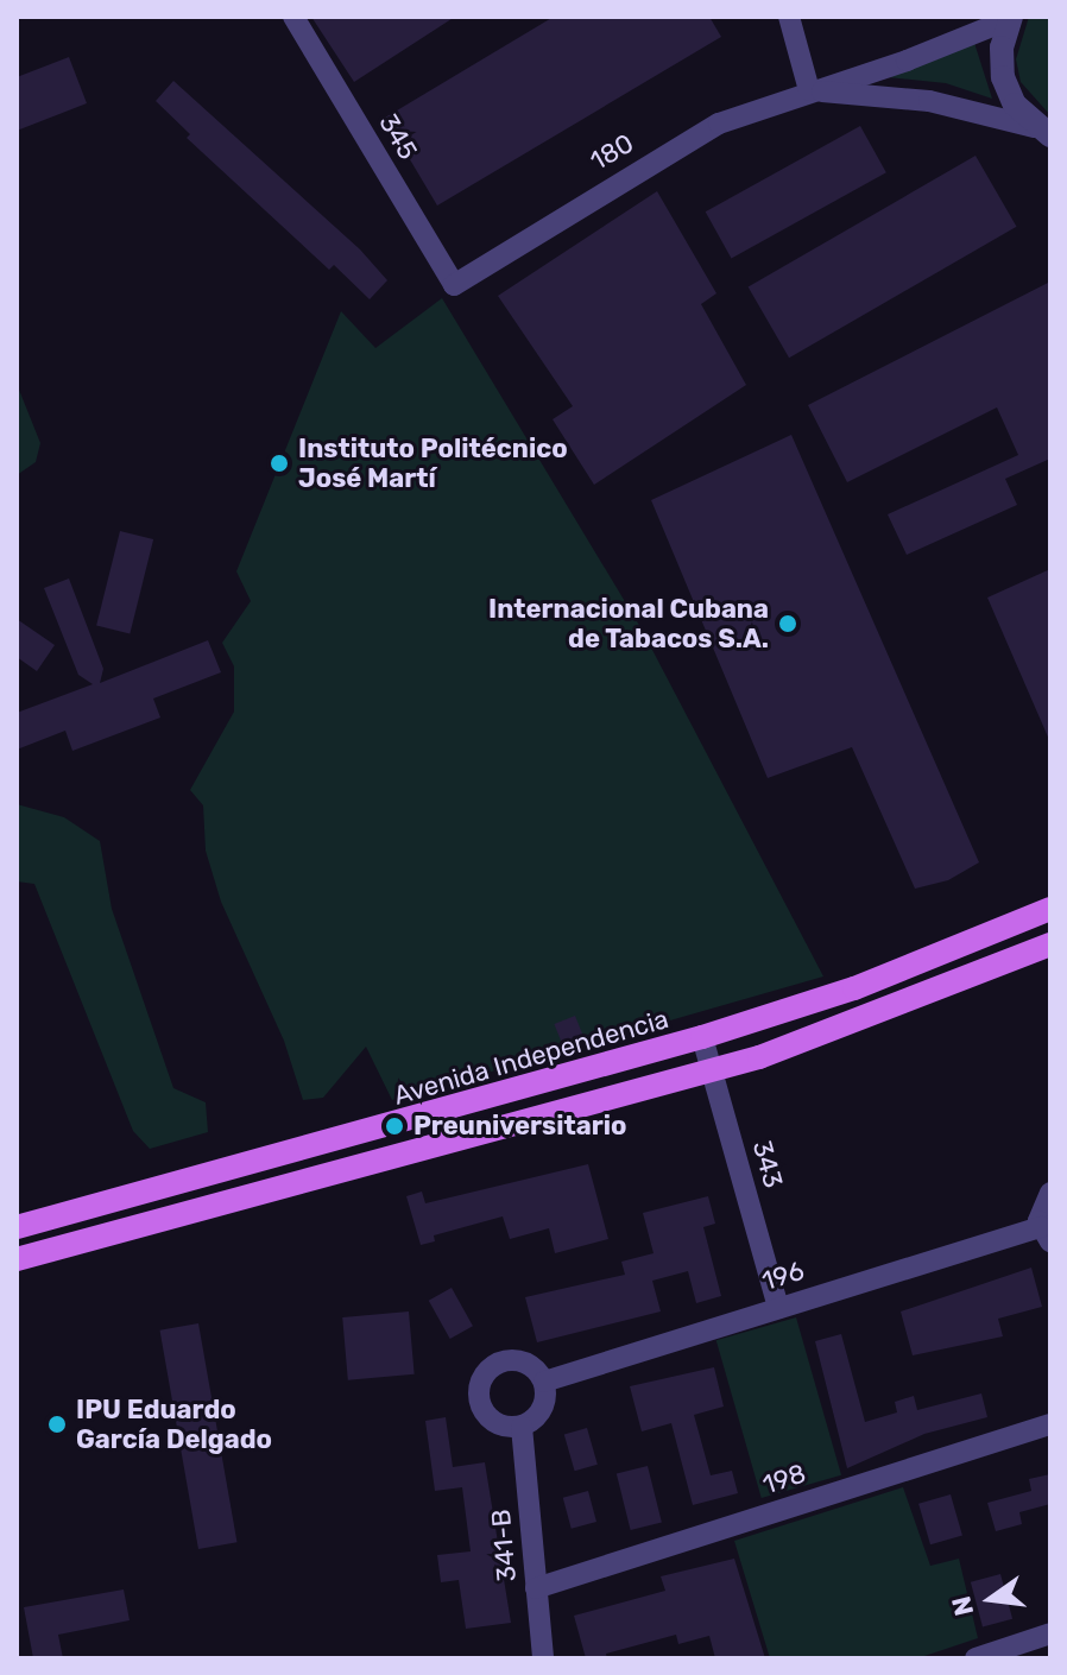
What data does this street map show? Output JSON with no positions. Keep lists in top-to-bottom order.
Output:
{
  "streets": {
    "main road": ["Avenida Independencia"],
    "street": [
      "345",
      "180",
      "343",
      "196",
      "198",
      "341-B"
    ]
  },
  "crossings": [
    ["345", "180"],
    ["Avenida Independencia", "343"],
    ["343", "196"],
    ["196", "341-B"],
    ["198", "341-B"]
  ],
  "places": [
    "Instituto Politécnico José Martí",
    "Internacional Cubana de Tabacos S.A.",
    "Preuniversitario",
    "IPU Eduardo García Delgado"
  ],
  "north": "left"
}
